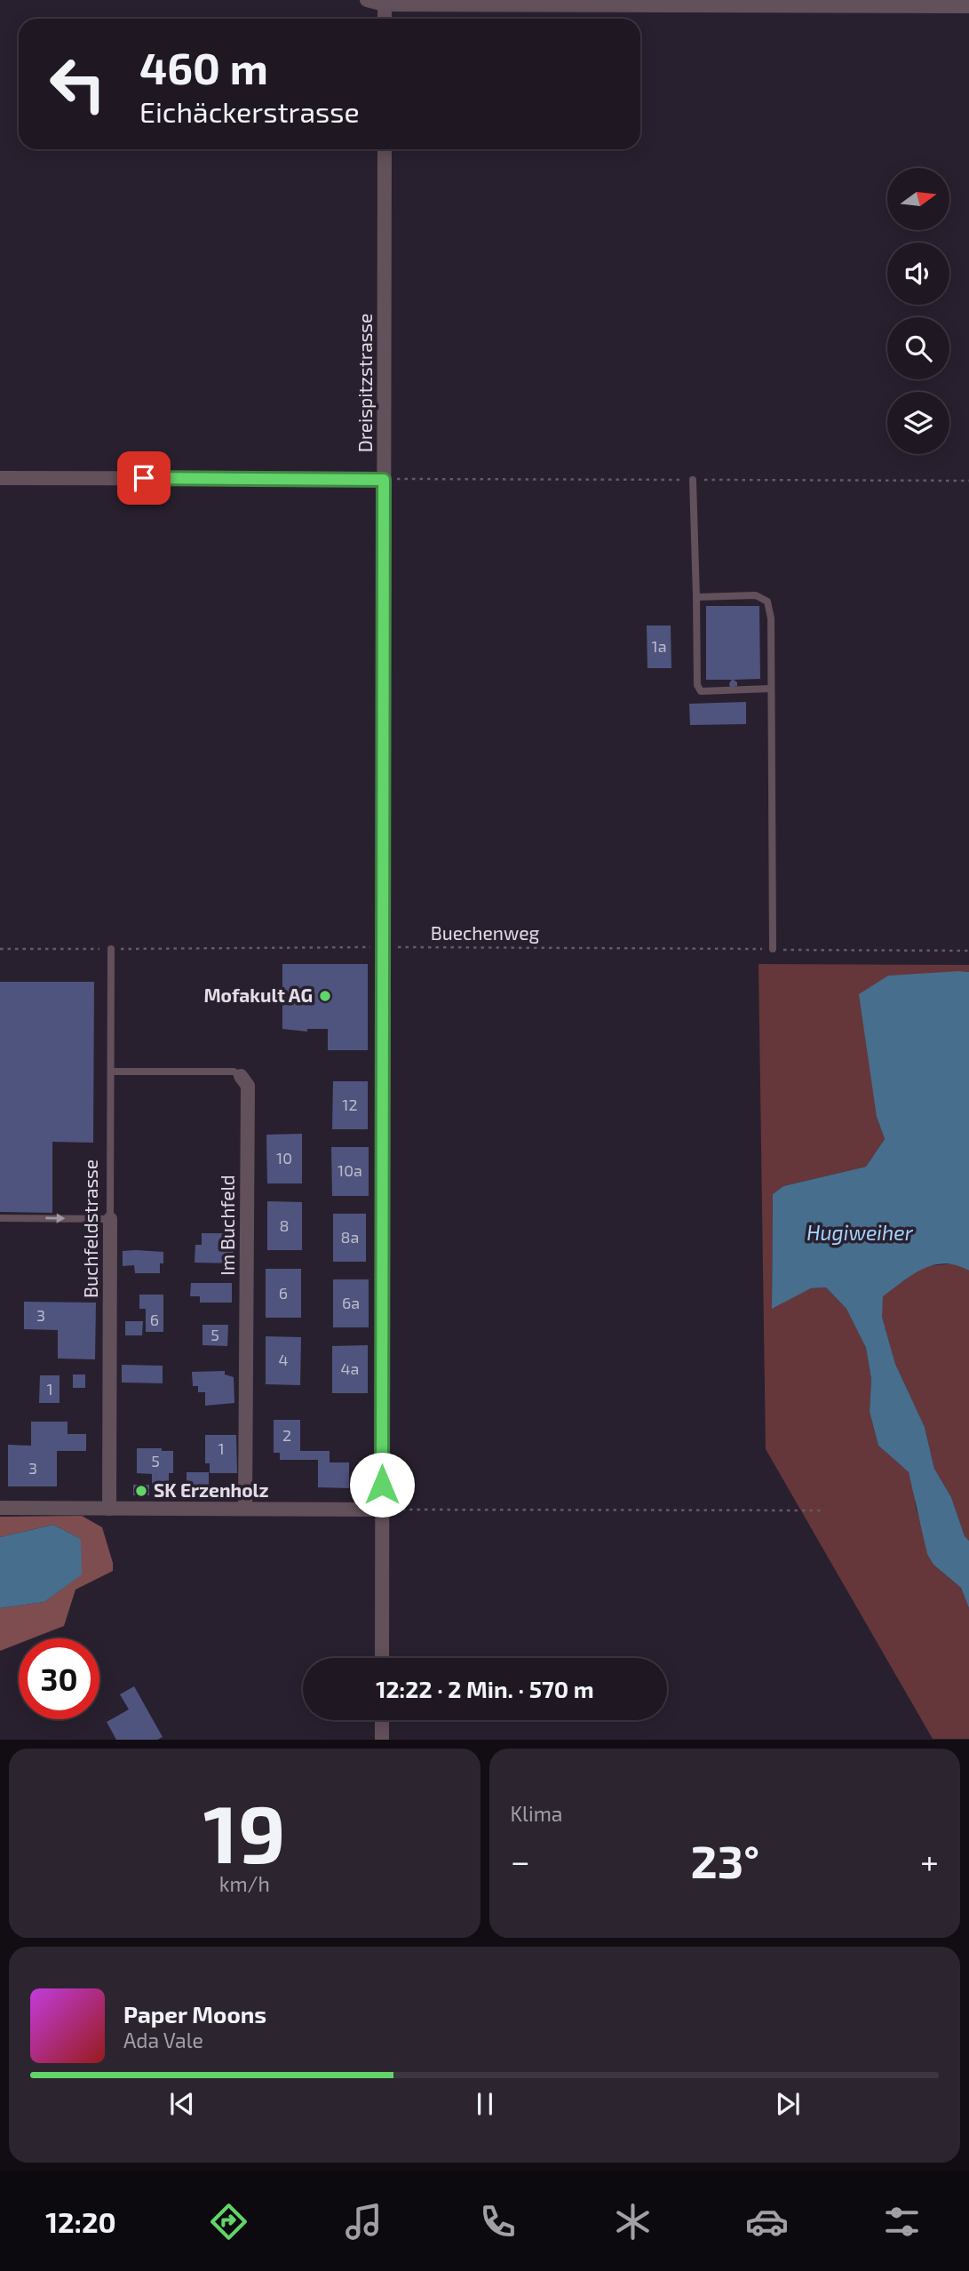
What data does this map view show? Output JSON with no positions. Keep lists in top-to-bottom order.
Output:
{
  "streets": {
    "street": ["Dreispitzstrasse", "Im Buchfeld", "Buchfeldstrasse"],
    "path": ["Buechenweg"]
  },
  "crossings": [
    ["Dreispitzstrasse", "Buechenweg"],
    ["Buechenweg", "Buchfeldstrasse"],
    ["Im Buchfeld", "Buchfeldstrasse"]
  ],
  "water": ["Hugiweiher"],
  "places": ["Mofakult AG", "SK Erzenholz"],
  "house_numbers": [
    "1a",
    "12",
    "10",
    "10a",
    "8",
    "8a",
    "6",
    "6a",
    "3",
    "6",
    "5",
    "4",
    "4a",
    "1",
    "2",
    "1",
    "5",
    "3"
  ],
  "north": "right",
  "page": {
    "turn": ["460 m", "Eichäckerstrasse"],
    "limit": "30",
    "trip": "12:22 · 2 Min. · 570 m",
    "tile": [
      ["19", "km/h"],
      "Klima"
    ],
    "heat": ["−", "23°", "+"],
    "song": ["Paper Moons", "Ada Vale"],
    "tabs": "12:20"
  }
}
